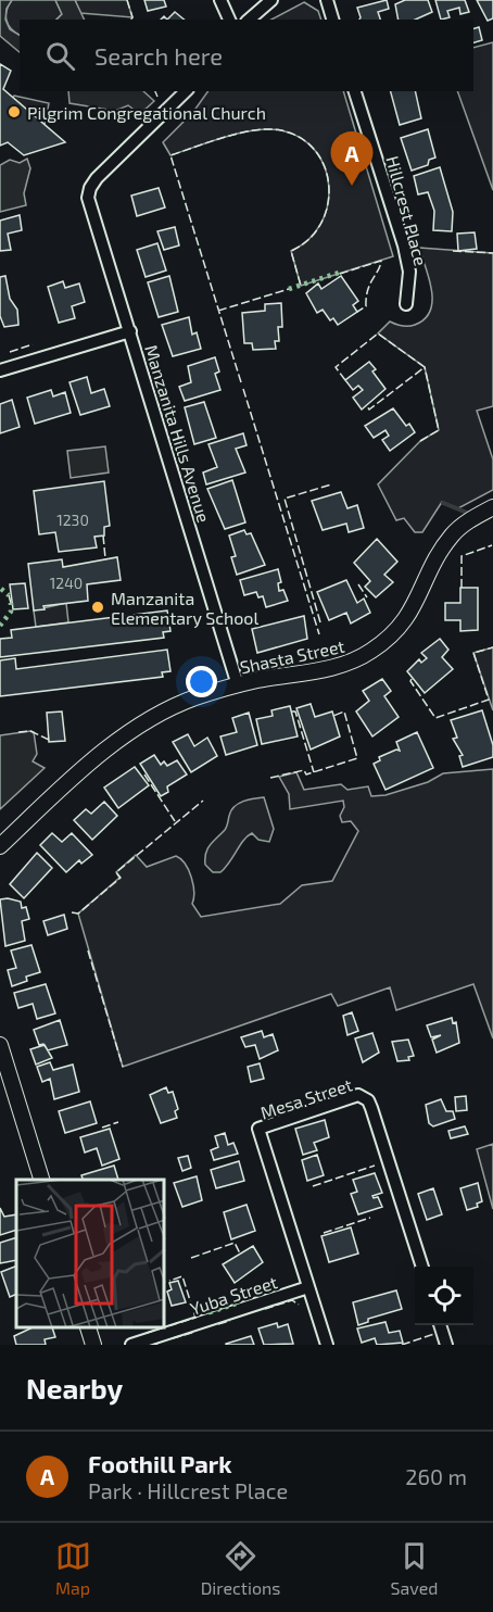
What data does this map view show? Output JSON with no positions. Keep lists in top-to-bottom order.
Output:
{
  "streets": {
    "street": [
      "Hillcrest Place",
      "Manzanita Hills Avenue",
      "Shasta Street",
      "Mesa Street",
      "Yuba Street"
    ]
  },
  "crossings": [
    ["Manzanita Hills Avenue", "Shasta Street"],
    ["Mesa Street", "Yuba Street"]
  ],
  "places": ["Pilgrim Congregational Church", "Manzanita Elementary School"],
  "house_numbers": ["1230", "1240"],
  "page": {
    "search": "Search here",
    "pins": "A",
    "heading": "Nearby",
    "list": [
      {
        "mark": "A",
        "name": "Foothill Park",
        "note": "Park · Hillcrest Place",
        "value": "260 m"
      }
    ],
    "nav": ["Map", "Directions", "Saved"]
  }
}
